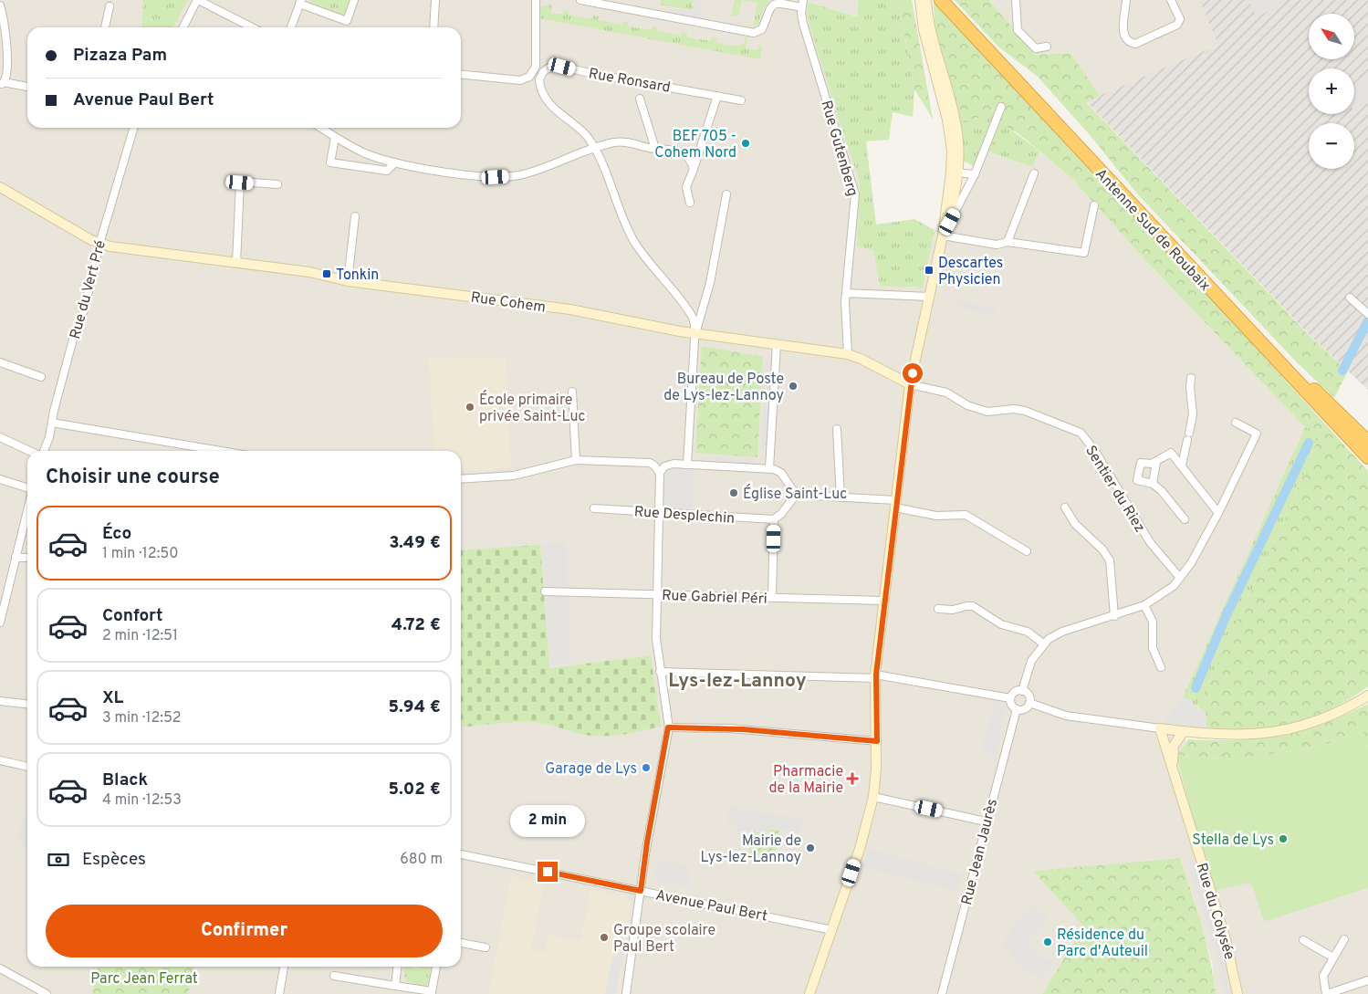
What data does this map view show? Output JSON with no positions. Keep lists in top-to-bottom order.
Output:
{
  "streets": {
    "highway": ["Antenne Sud de Roubaix"],
    "street": [
      "Rue Ronsard",
      "Rue Gutenberg",
      "Rue du Vert Pré",
      "Rue Cohem",
      "Sentier du Riez",
      "Rue Desplechin",
      "Rue Gabriel Péri",
      "Rue Jean Jaurès",
      "Avenue Paul Bert",
      "Rue du Colysée"
    ]
  },
  "crossings": [
    ["Rue Gutenberg", "Rue Cohem"],
    ["Rue du Vert Pré", "Rue Cohem"],
    ["Rue Cohem", "Sentier du Riez"]
  ],
  "districts": ["Lys-lez-Lannoy"],
  "parks": ["Parc Jean Ferrat"],
  "places": {
    "other": [
      "BEF 705 - Cohem Nord",
      "Bureau de Poste de Lys-lez-Lannoy",
      "École primaire privée Saint-Luc",
      "Église Saint-Luc",
      "Garage de Lys",
      "Stella de Lys",
      "Mairie de Lys-lez-Lannoy",
      "Groupe scolaire Paul Bert",
      "Résidence du Parc d'Auteuil"
    ],
    "transit": ["Descartes Physicien", "Tonkin"],
    "health": ["Pharmacie de la Mairie"]
  },
  "north": "top left",
  "page": {
    "map_buttons": ["+", "−"],
    "banner": ["Pizaza Pam", "Avenue Paul Bert"],
    "heading": "Choisir une course",
    "list": [
      {
        "name": "Éco",
        "note": "1 min · 12:50",
        "value": "3.49 €"
      },
      {
        "name": "Confort",
        "note": "2 min · 12:51",
        "value": "4.72 €"
      },
      {
        "name": "XL",
        "note": "3 min · 12:52",
        "value": "5.94 €"
      },
      {
        "name": "Black",
        "note": "4 min · 12:53",
        "value": "5.02 €"
      }
    ],
    "bubble": "2 min",
    "pay": ["Espèces", "680 m"],
    "buttons": "Confirmer"
  }
}
